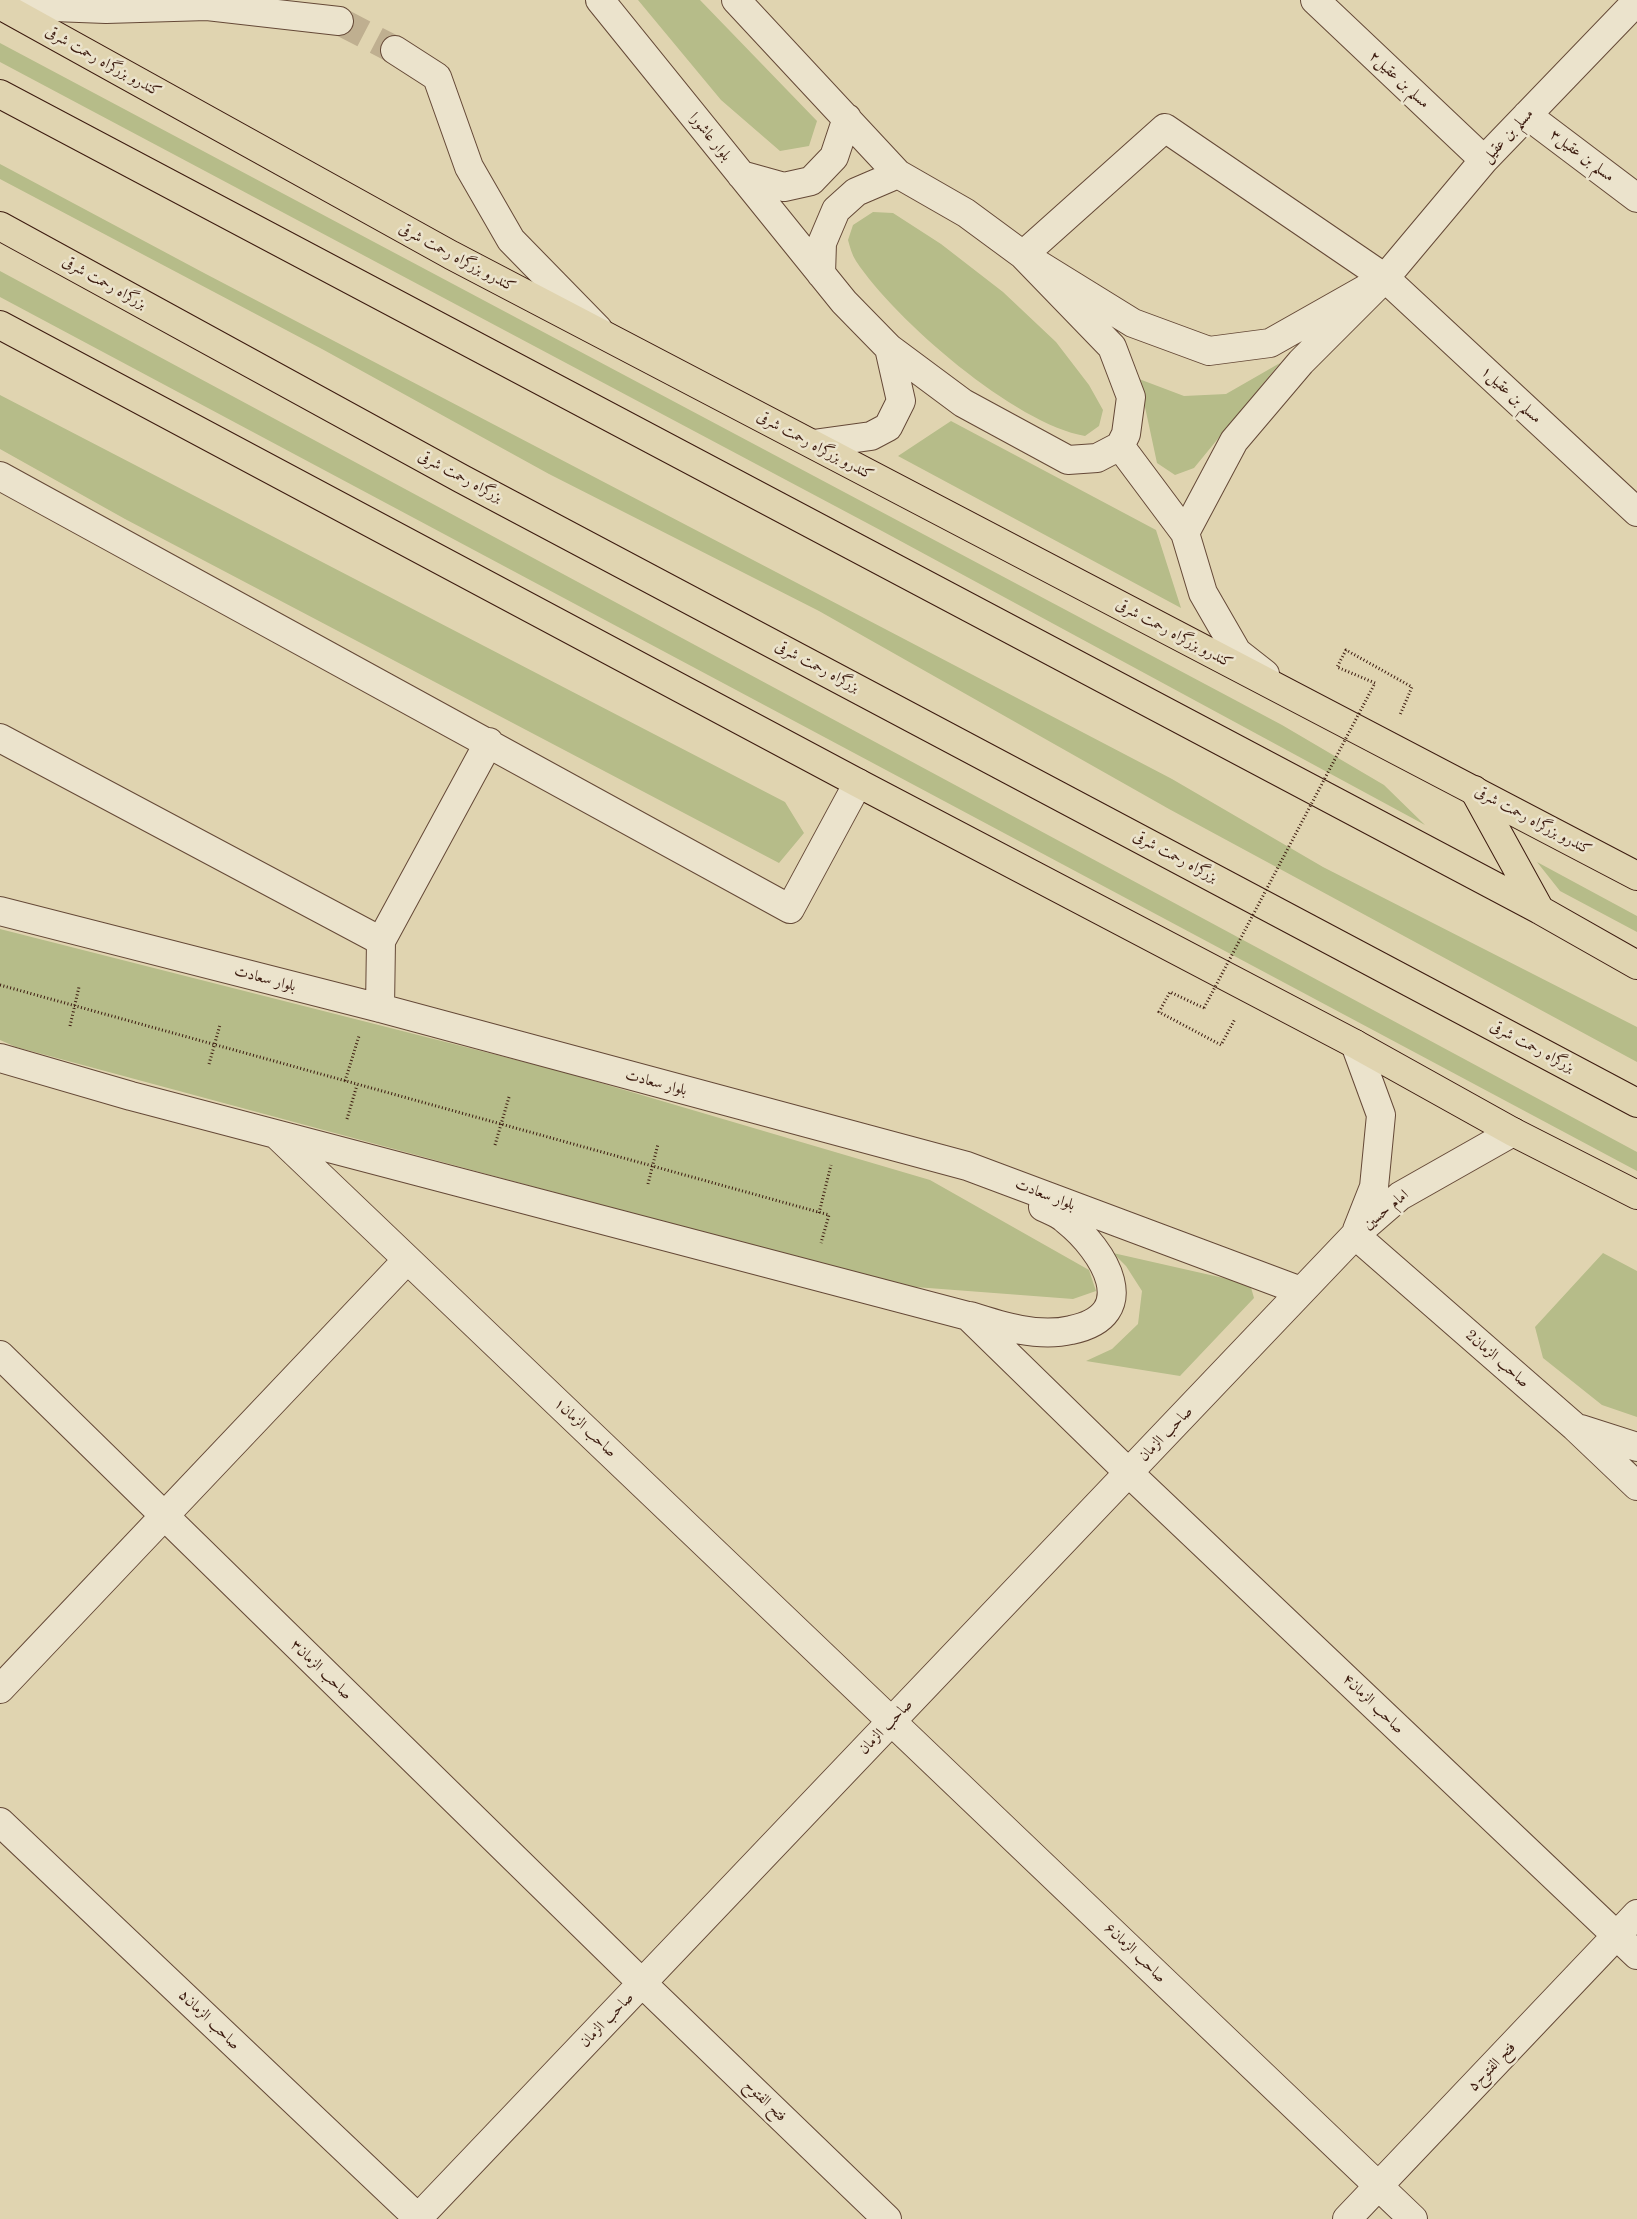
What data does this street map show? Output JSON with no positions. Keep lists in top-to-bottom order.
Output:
{
  "streets": {
    "main road": ["کندرو بزرگراه رحمت شرقی", "بزرگراه رحمت شرقی"],
    "street": [
      "مسلم بن عقیل۲",
      "مسلم بن عقیل",
      "بلوار عاشورا",
      "مسلم بن عقیل۳",
      "مسلم بن عقیل۱",
      "بلوار سعادت",
      "امام حسین",
      "2صاحب الزمان",
      "صاحب الزمان۱",
      "صاحب الزمان",
      "صاحب الزمان۳",
      "صاحب الزمان۴",
      "صاحب الزمان۶",
      "صاحب الزمان۵",
      "فتح الفتوح۵",
      "فتح الفتوح"
    ]
  },
  "crossings": [
    ["مسلم بن عقیل۲", "مسلم بن عقیل"],
    ["مسلم بن عقیل", "مسلم بن عقیل۳"],
    ["مسلم بن عقیل", "مسلم بن عقیل۱"],
    ["بلوار سعادت", "صاحب الزمان"],
    ["امام حسین", "2صاحب الزمان"],
    ["امام حسین", "صاحب الزمان"],
    ["2صاحب الزمان", "صاحب الزمان"],
    ["صاحب الزمان۱", "صاحب الزمان"],
    ["صاحب الزمان۱", "صاحب الزمان۶"],
    ["صاحب الزمان", "صاحب الزمان۳"],
    ["صاحب الزمان", "صاحب الزمان۴"],
    ["صاحب الزمان", "صاحب الزمان۶"],
    ["صاحب الزمان", "صاحب الزمان۵"],
    ["صاحب الزمان", "فتح الفتوح"],
    ["صاحب الزمان۳", "فتح الفتوح"],
    ["صاحب الزمان۴", "فتح الفتوح۵"],
    ["صاحب الزمان۶", "فتح الفتوح۵"]
  ]
}
